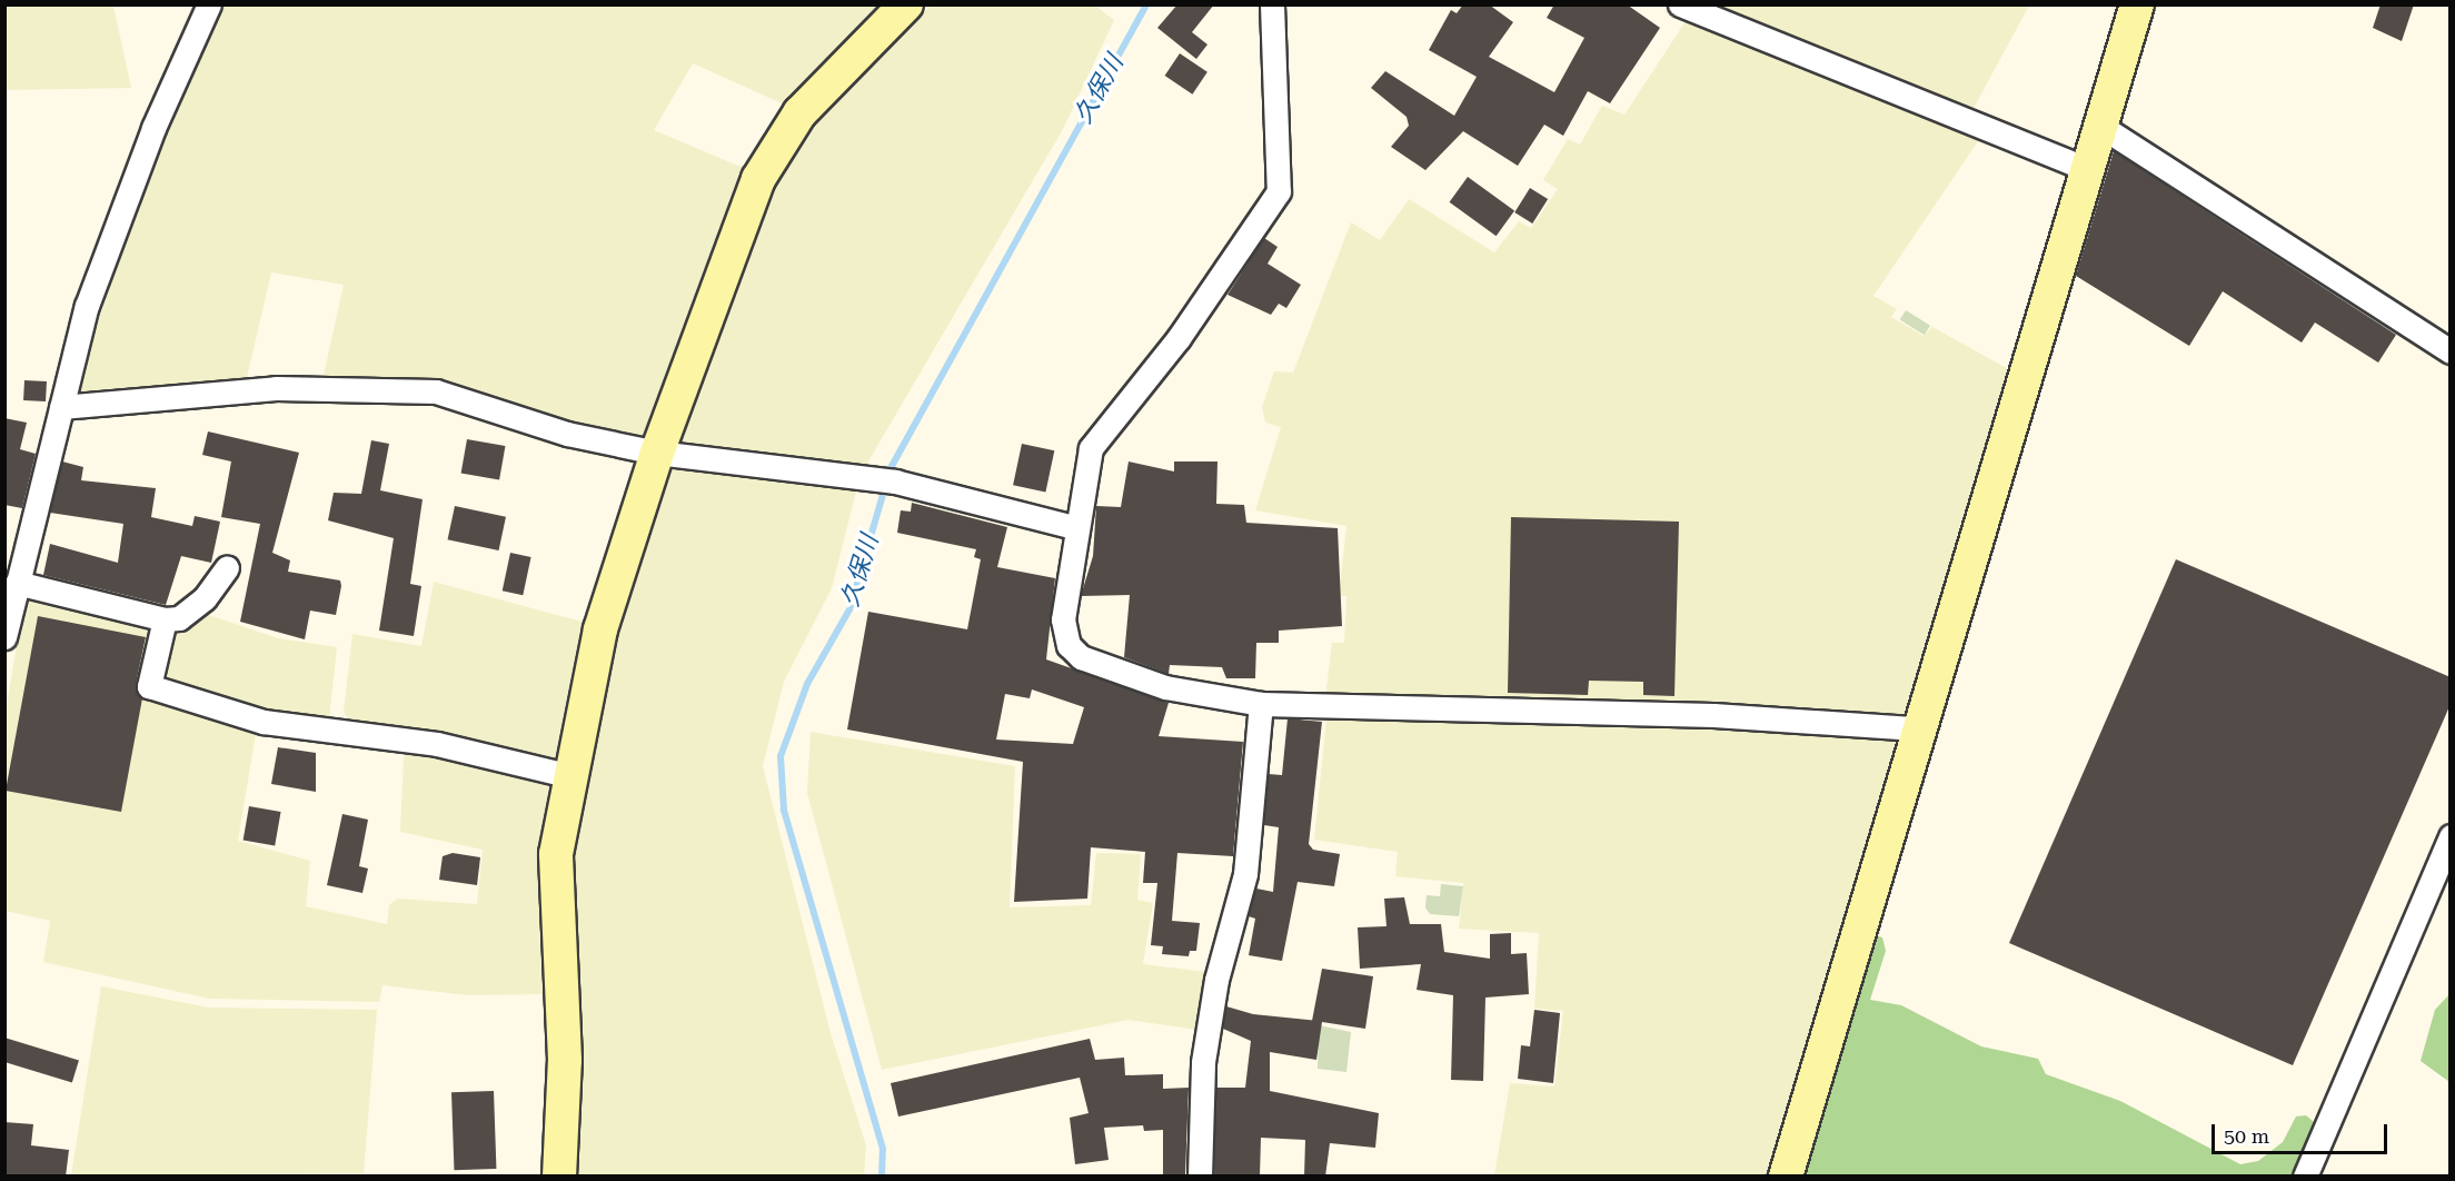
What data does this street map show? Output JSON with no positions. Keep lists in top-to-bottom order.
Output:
{
  "water": ["久保川"],
  "scale_bar": "50 m"
}
